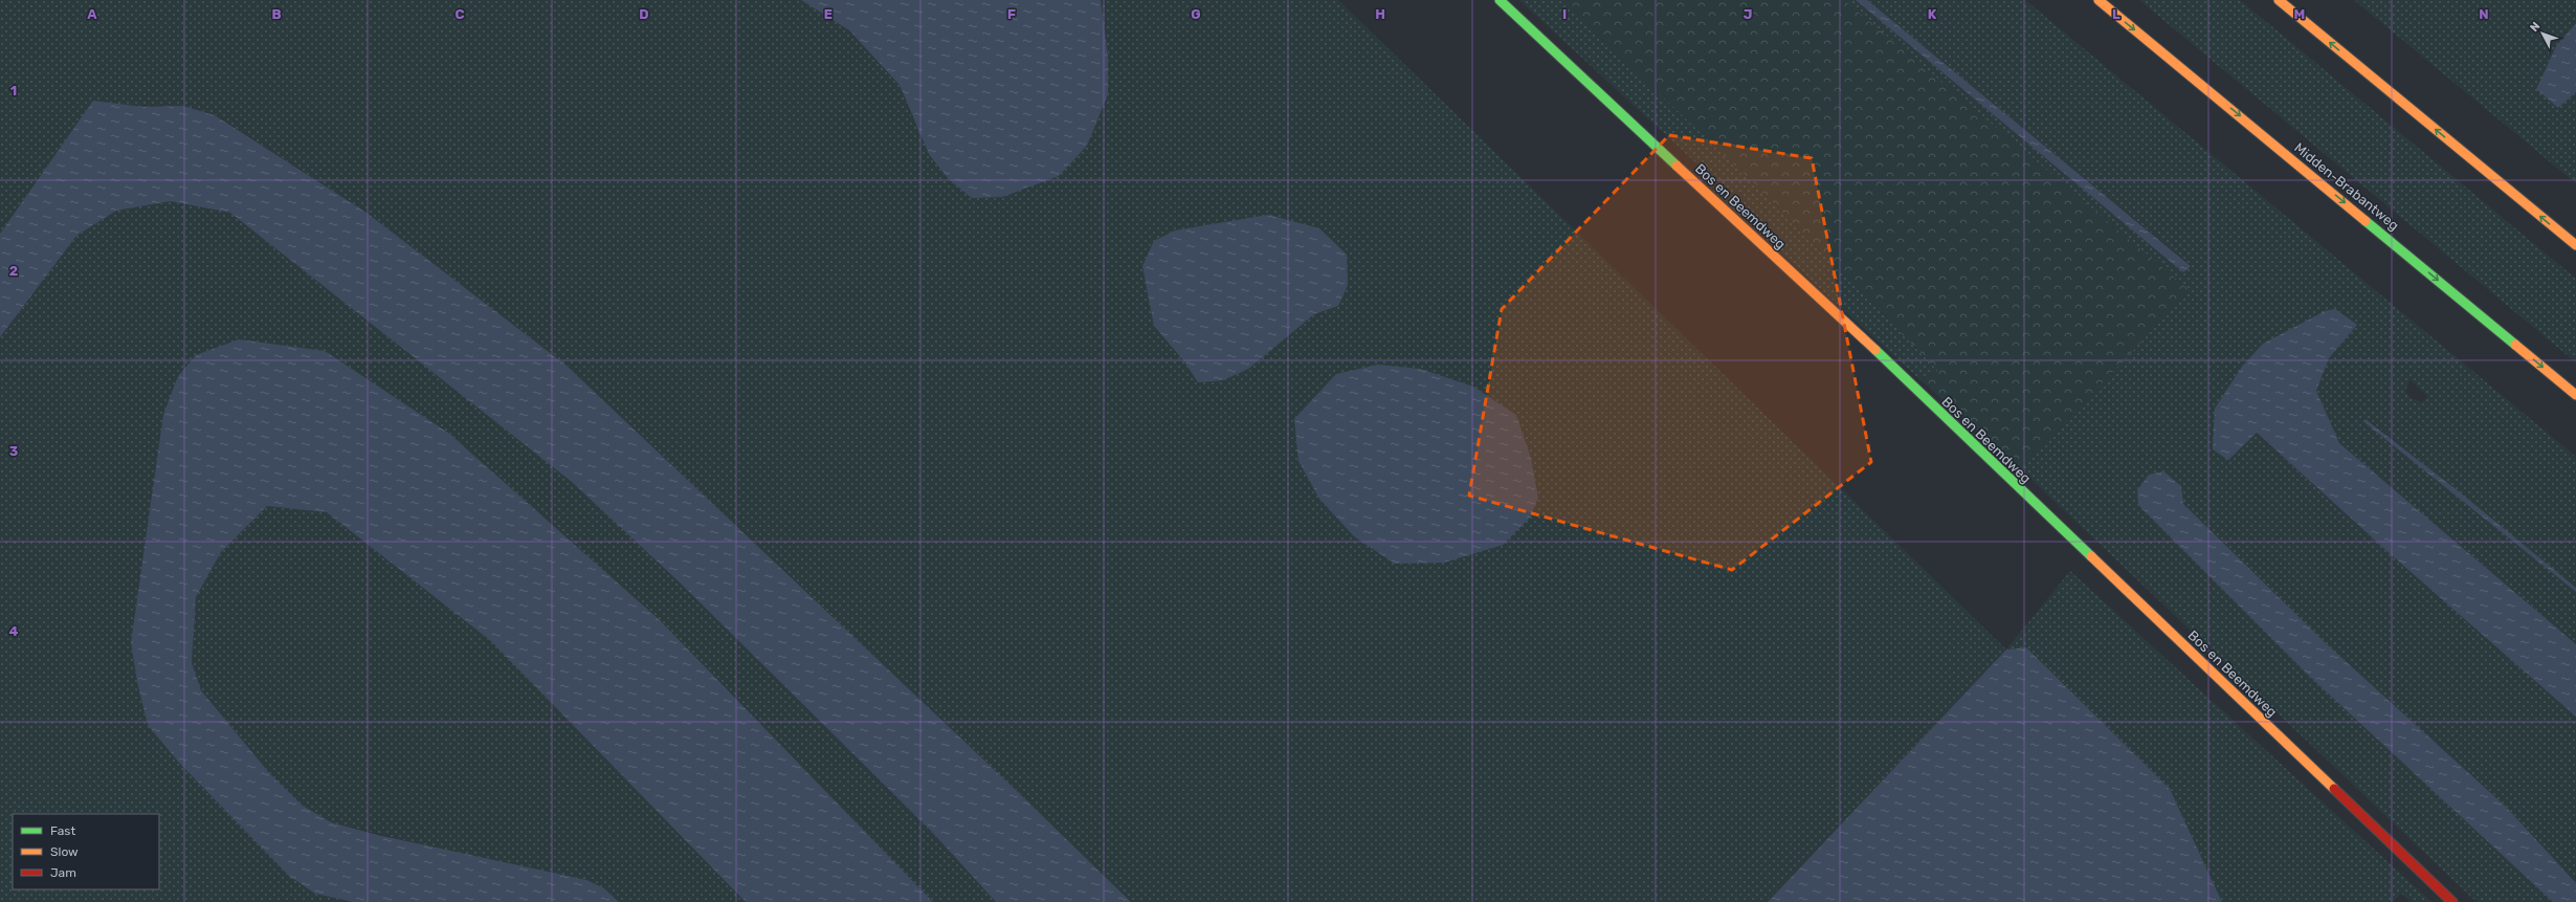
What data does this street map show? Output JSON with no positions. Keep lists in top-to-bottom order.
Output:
{
  "streets": {
    "main road": ["Midden-Brabantweg", "Bos en Beemdweg"]
  },
  "one_way": ["Midden-Brabantweg"],
  "legend": ["Fast", "Slow", "Jam"],
  "north": "top left",
  "grid": {
    "columns": [
      "A",
      "B",
      "C",
      "D",
      "E",
      "F",
      "G",
      "H",
      "I",
      "J",
      "K",
      "L",
      "M",
      "N"
    ],
    "rows": [
      "1",
      "2",
      "3",
      "4"
    ]
  }
}
